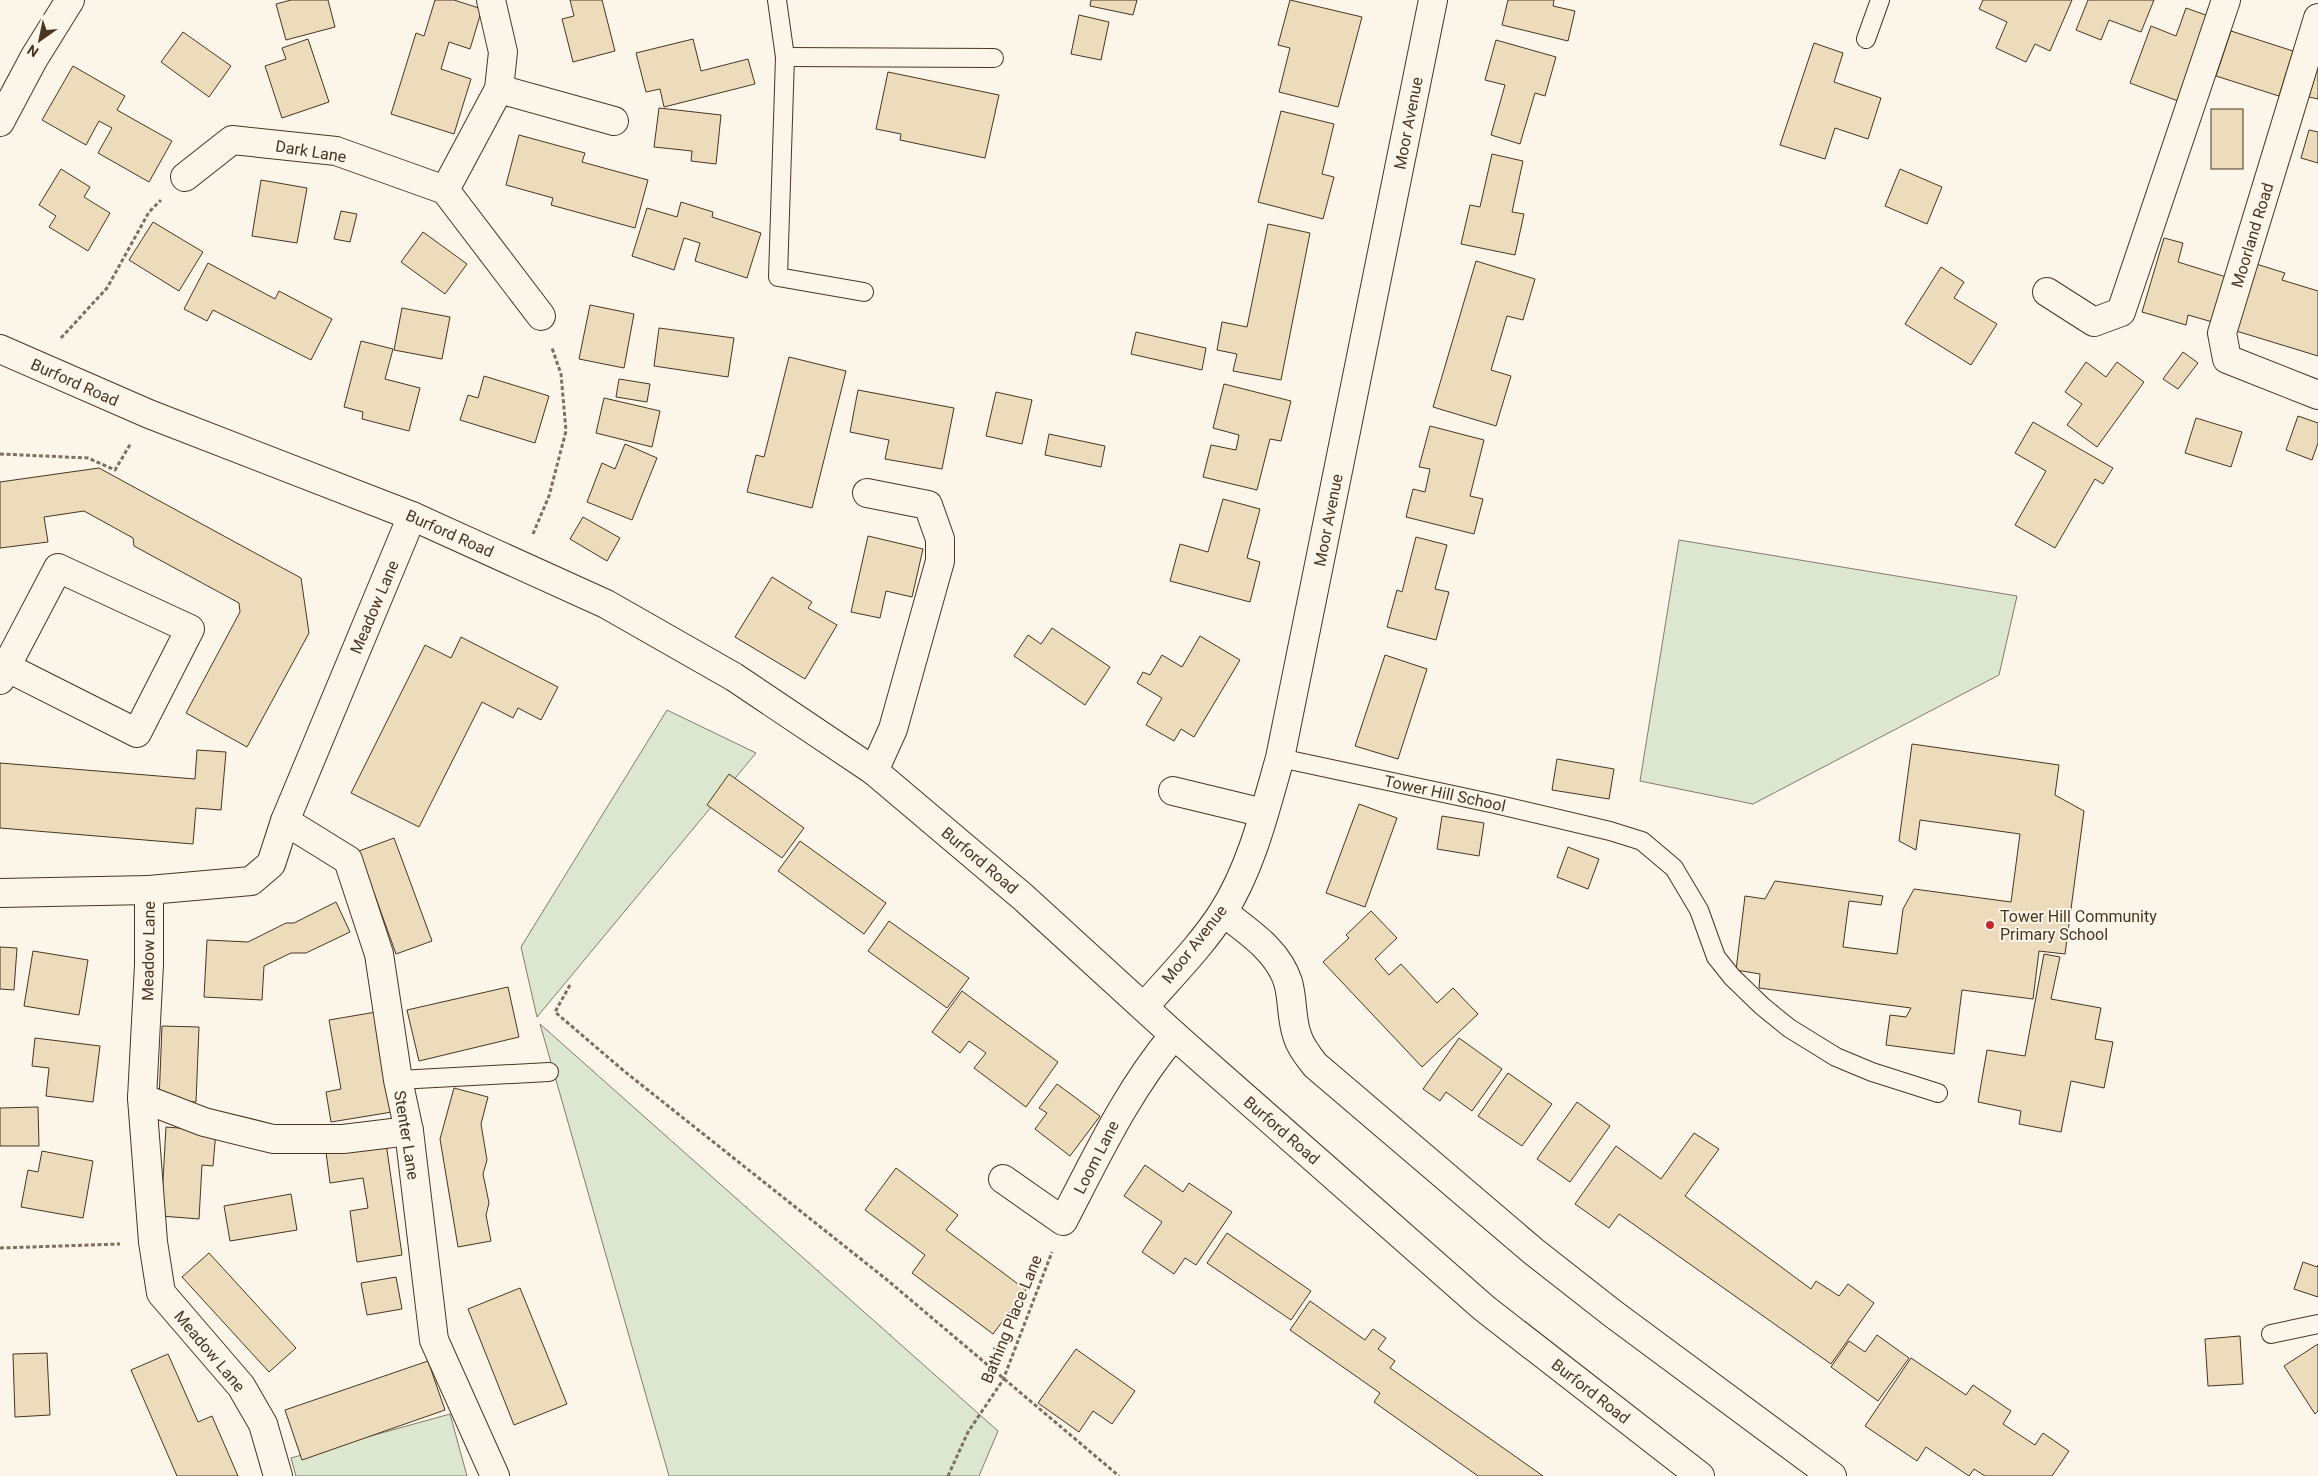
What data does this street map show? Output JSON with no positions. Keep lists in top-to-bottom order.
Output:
{
  "streets": {
    "street": [
      "Moor Avenue",
      "Dark Lane",
      "Moorland Road",
      "Burford Road",
      "Meadow Lane",
      "Stenter Lane",
      "Loom Lane"
    ],
    "lane": ["Tower Hill School"],
    "path": ["Bathing Place Lane"]
  },
  "crossings": [
    ["Moor Avenue", "Burford Road"],
    ["Moor Avenue", "Tower Hill School"],
    ["Burford Road", "Meadow Lane"],
    ["Burford Road", "Loom Lane"],
    ["Meadow Lane", "Stenter Lane"],
    ["Loom Lane", "Bathing Place Lane"]
  ],
  "places": ["Tower Hill Community Primary School"],
  "north": "bottom left"
}
